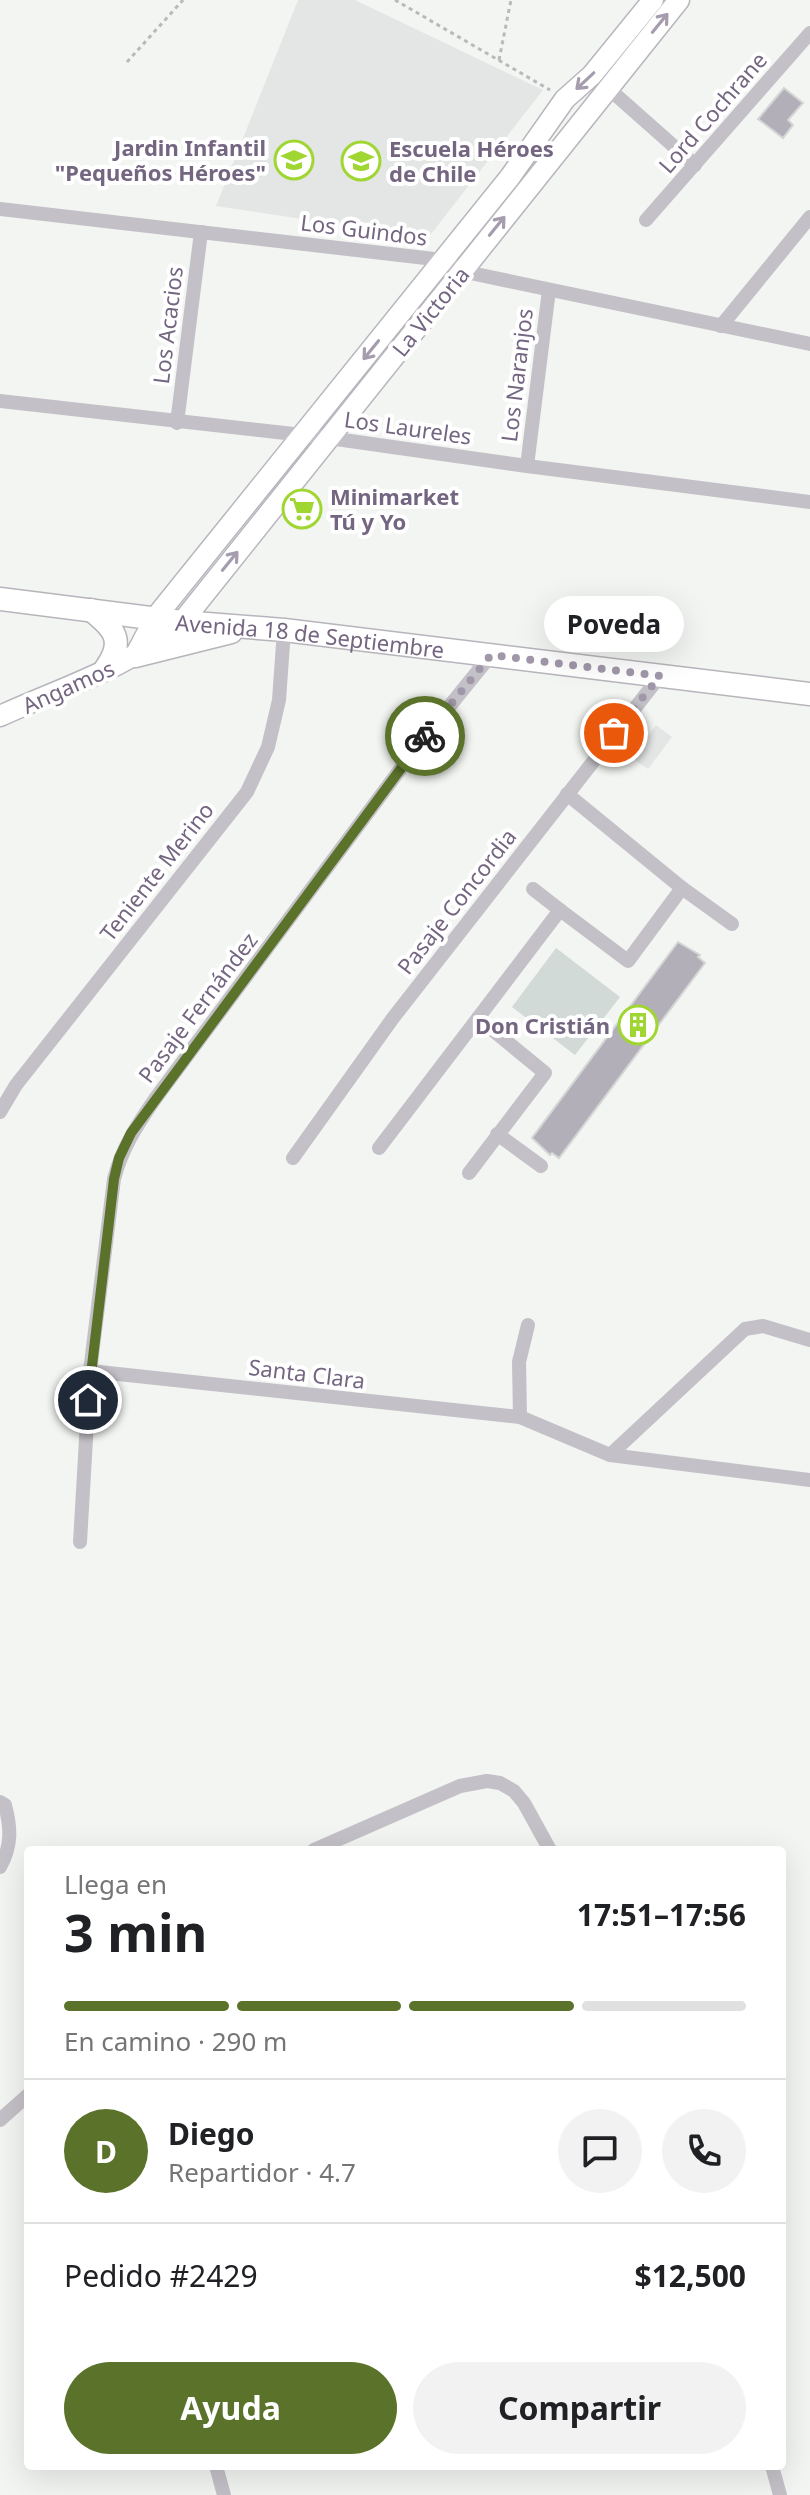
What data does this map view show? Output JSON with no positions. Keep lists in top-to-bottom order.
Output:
{
  "streets": {
    "main road": ["Avenida 18 de Septiembre"],
    "street": [
      "Lord Cochrane",
      "Los Guindos",
      "La Victoria",
      "Los Acacios",
      "Los Naranjos",
      "Los Laureles",
      "Angamos",
      "Teniente Merino",
      "Pasaje Concordia",
      "Pasaje Fernández",
      "Santa Clara"
    ]
  },
  "crossings": [
    ["Los Guindos", "La Victoria"],
    ["Los Guindos", "Los Acacios"],
    ["Los Guindos", "Los Naranjos"],
    ["La Victoria", "Los Laureles"],
    ["La Victoria", "Avenida 18 de Septiembre"],
    ["La Victoria", "Angamos"],
    ["Los Acacios", "Los Laureles"],
    ["Los Naranjos", "Los Laureles"],
    ["Avenida 18 de Septiembre", "Angamos"],
    ["Avenida 18 de Septiembre", "Teniente Merino"],
    ["Avenida 18 de Septiembre", "Pasaje Concordia"],
    ["Avenida 18 de Septiembre", "Pasaje Fernández"],
    ["Pasaje Fernández", "Santa Clara"]
  ],
  "places": {
    "school or university": ["Jardin Infantil \"Pequeños Héroes\"", "Escuela Héroes de Chile"],
    "supermarket": ["Minimarket Tú y Yo"],
    "other": ["Poveda"],
    "building": ["Don Cristián"]
  },
  "page": {
    "bubble": "Poveda",
    "heading": ["3 min", "Llega en", "17:51–17:56"],
    "panel": [
      "Diego",
      "Repartidor · 4.7",
      "Pedido #2429",
      "$12,500"
    ],
    "bar": "En camino · 290 m",
    "round": "D",
    "buttons": ["Ayuda", "Compartir"]
  }
}
